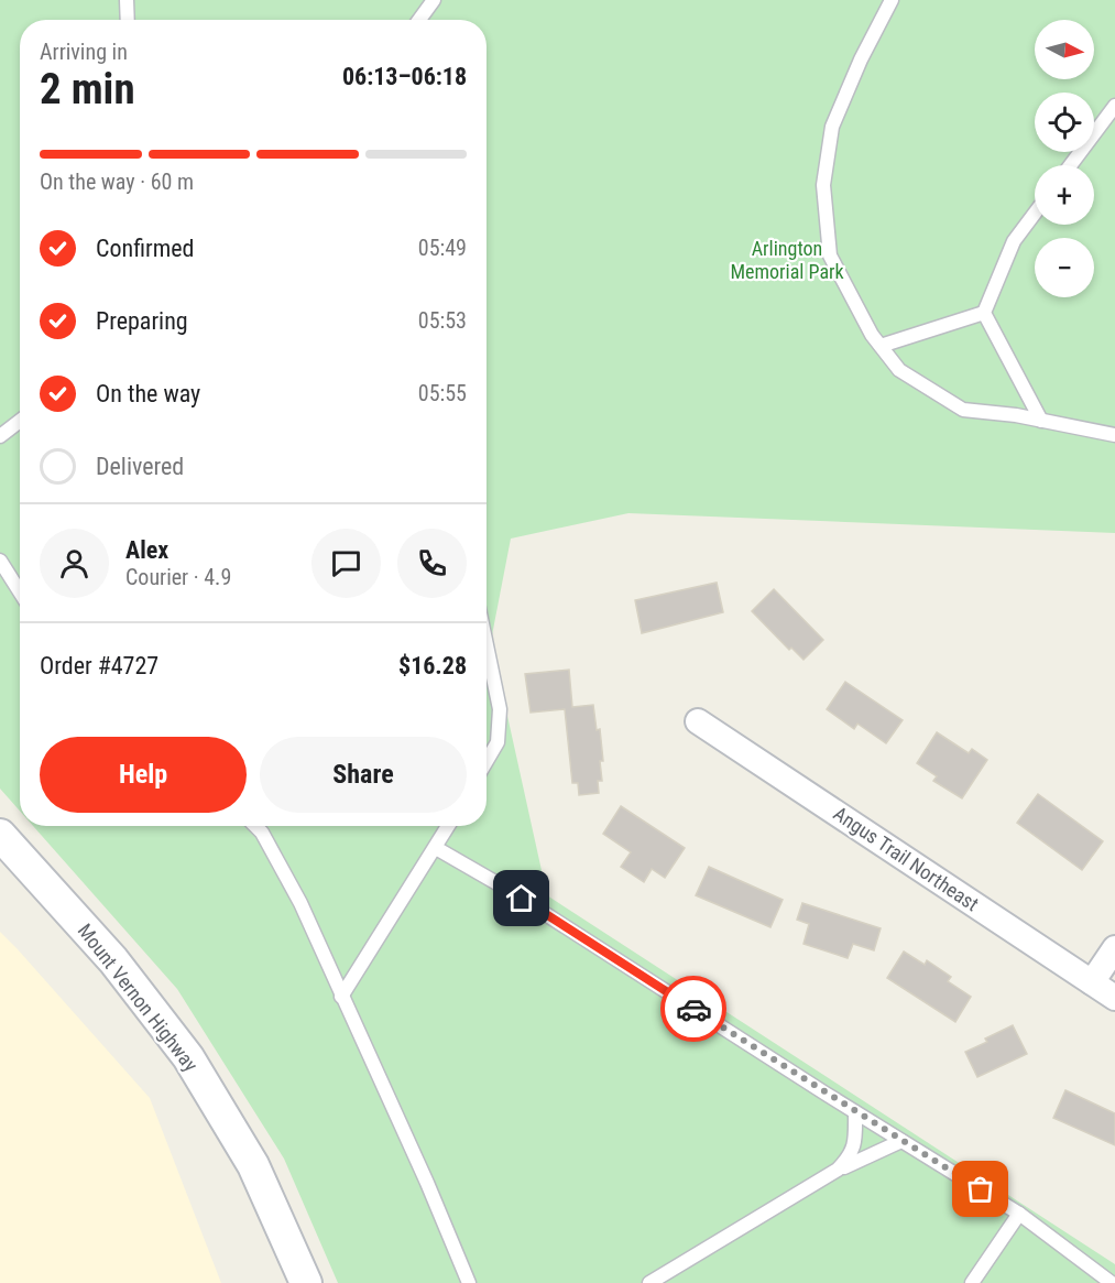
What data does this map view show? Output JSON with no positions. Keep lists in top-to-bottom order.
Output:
{
  "streets": {
    "street": ["Angus Trail Northeast", "Mount Vernon Highway"]
  },
  "parks": ["Arlington Memorial Park"],
  "north": "right",
  "page": {
    "map_buttons": ["+", "−"],
    "heading": ["2 min", "Arriving in", "06:13–06:18"],
    "panel": [
      "Alex",
      "Courier · 4.9",
      "Order #4727",
      "$16.28"
    ],
    "bar": "On the way · 60 m",
    "list": [
      ["Confirmed", "05:49"],
      ["Preparing", "05:53"],
      ["On the way", "05:55"],
      "Delivered"
    ],
    "buttons": ["Help", "Share"]
  }
}
